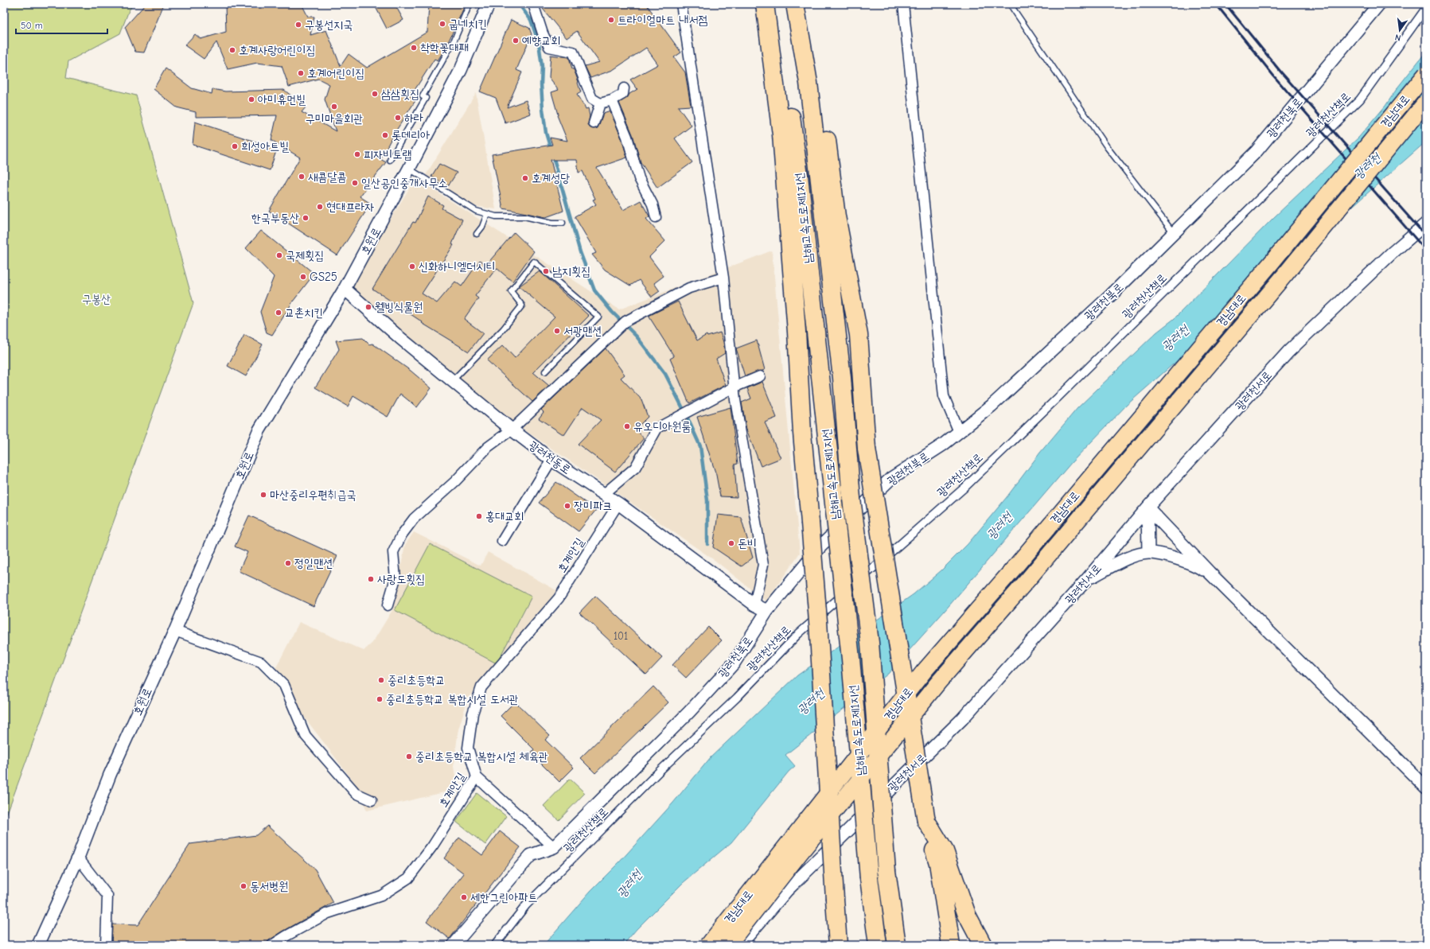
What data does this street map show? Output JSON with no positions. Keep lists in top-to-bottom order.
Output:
{
  "streets": {
    "highway": ["경남대로", "남해고속도로제1지선"],
    "street": [
      "광려천산책로",
      "광려천북로",
      "호원로",
      "광려천서로",
      "광려천동로",
      "호계안길"
    ]
  },
  "crossings": [
    ["광려천북로", "광려천동로"],
    ["호원로", "광려천동로"],
    ["광려천동로", "호계안길"]
  ],
  "water": ["광려천"],
  "parks": ["구봉산"],
  "places": [
    "트라이얼마트 내서점",
    "굽네치킨",
    "구봉선지국",
    "예향교회",
    "착학꽃대패",
    "호계사랑어린이집",
    "호계어린이집",
    "삼삼횟집",
    "아미휴먼빌",
    "구미마을회관",
    "하라",
    "롯데리아",
    "희성아트빌",
    "피자비토랩",
    "새콤달콤",
    "호계성당",
    "일산공인중개사무소",
    "현대프라자",
    "한국부동산",
    "국제횟집",
    "신화하니엘더시티",
    "남지횟집",
    "GS25",
    "웰빙식물원",
    "교촌치킨",
    "서광맨션",
    "유오디아원룸",
    "마산중리우편취급국",
    "장미파크",
    "홍대교회",
    "돈비",
    "정일맨션",
    "사랑도횟집",
    "중리초등학교",
    "중리초등학교 복합시설 도서관",
    "중리초등학교 복합시설 체육관",
    "동서병원",
    "세한그린아파트"
  ],
  "house_numbers": ["101"],
  "scale_bar": "50 m",
  "north": "bottom"
}
